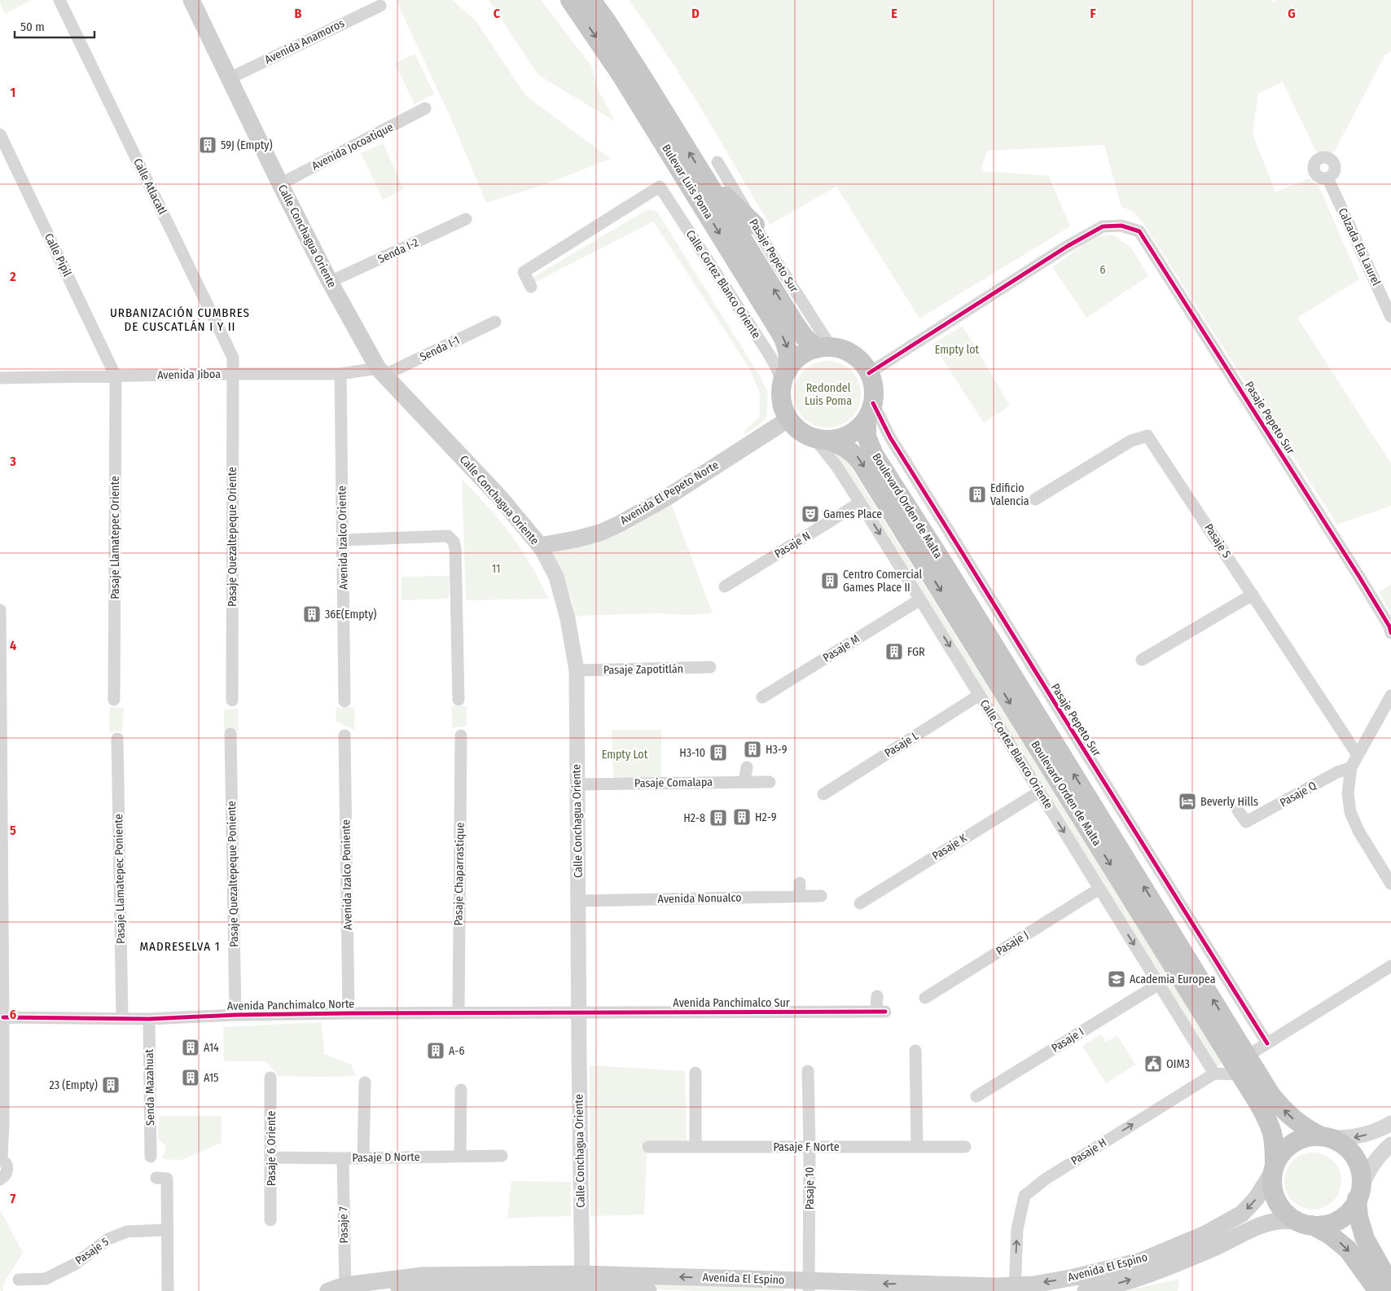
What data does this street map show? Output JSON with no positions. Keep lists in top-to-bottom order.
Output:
{
  "streets": {
    "highway": ["Bulevar Luis Poma", "Boulevard Orden de Malta"],
    "main road": ["Calle Conchagua Oriente", "Avenida El Pepeto Norte", "Avenida El Espino"],
    "street": [
      "Avenida Anamoros",
      "Avenida Jocoatique",
      "Calle Atlacatl",
      "Calzada Ela Laurel",
      "Senda I-2",
      "Calle Pipil",
      "Pasaje Pepeto Sur",
      "Calle Cortez Blanco Oriente",
      "Senda I-1",
      "Avenida Jiboa",
      "Pasaje Quezaltepeque Oriente",
      "Pasaje Llamatepec Oriente",
      "Avenida Izalco Oriente",
      "Pasaje S",
      "Pasaje N",
      "Pasaje M",
      "Pasaje Zapotitlán",
      "Pasaje L",
      "Pasaje Comalapa",
      "Pasaje Q",
      "Pasaje K",
      "Pasaje Quezaltepeque Poniente",
      "Pasaje Chaparrastique",
      "Avenida Izalco Poniente",
      "Pasaje Llamatepec Poniente",
      "Avenida Nonualco",
      "Pasaje J",
      "Avenida Panchimalco Sur",
      "Avenida Panchimalco Norte",
      "Pasaje I",
      "Senda Mazahuat",
      "Pasaje F Norte",
      "Pasaje 6 Oriente",
      "Pasaje H",
      "Pasaje D Norte",
      "Pasaje 10",
      "Pasaje 7",
      "Pasaje 5"
    ]
  },
  "crossings": [
    ["Avenida Anamoros", "Calle Conchagua Oriente"],
    ["Avenida Jocoatique", "Calle Conchagua Oriente"],
    ["Bulevar Luis Poma", "Pasaje Pepeto Sur"],
    ["Bulevar Luis Poma", "Calle Cortez Blanco Oriente"],
    ["Bulevar Luis Poma", "Avenida El Pepeto Norte"],
    ["Bulevar Luis Poma", "Boulevard Orden de Malta"],
    ["Calle Atlacatl", "Avenida Jiboa"],
    ["Calle Atlacatl", "Pasaje Quezaltepeque Oriente"],
    ["Calle Conchagua Oriente", "Senda I-2"],
    ["Calle Conchagua Oriente", "Senda I-1"],
    ["Calle Conchagua Oriente", "Avenida Jiboa"],
    ["Calle Conchagua Oriente", "Avenida El Pepeto Norte"],
    ["Calle Conchagua Oriente", "Pasaje Zapotitlán"],
    ["Calle Conchagua Oriente", "Pasaje Comalapa"],
    ["Calle Conchagua Oriente", "Avenida Nonualco"],
    ["Calle Conchagua Oriente", "Avenida Panchimalco Sur"],
    ["Calle Conchagua Oriente", "Avenida Panchimalco Norte"],
    ["Calle Conchagua Oriente", "Avenida El Espino"],
    ["Calle Pipil", "Avenida Jiboa"],
    ["Calle Pipil", "Pasaje Llamatepec Oriente"],
    ["Pasaje Pepeto Sur", "Calle Cortez Blanco Oriente"],
    ["Pasaje Pepeto Sur", "Avenida El Pepeto Norte"],
    ["Pasaje Pepeto Sur", "Boulevard Orden de Malta"],
    ["Calle Cortez Blanco Oriente", "Avenida El Pepeto Norte"],
    ["Calle Cortez Blanco Oriente", "Boulevard Orden de Malta"],
    ["Calle Cortez Blanco Oriente", "Pasaje N"],
    ["Calle Cortez Blanco Oriente", "Pasaje M"],
    ["Calle Cortez Blanco Oriente", "Pasaje L"],
    ["Calle Cortez Blanco Oriente", "Pasaje K"],
    ["Calle Cortez Blanco Oriente", "Pasaje J"],
    ["Calle Cortez Blanco Oriente", "Pasaje I"],
    ["Calle Cortez Blanco Oriente", "Pasaje H"],
    ["Senda I-1", "Avenida Jiboa"],
    ["Avenida Jiboa", "Pasaje Quezaltepeque Oriente"],
    ["Avenida Jiboa", "Pasaje Llamatepec Oriente"],
    ["Avenida Jiboa", "Avenida Izalco Oriente"],
    ["Avenida El Pepeto Norte", "Boulevard Orden de Malta"],
    ["Boulevard Orden de Malta", "Avenida El Espino"],
    ["Pasaje Quezaltepeque Poniente", "Avenida Panchimalco Norte"],
    ["Pasaje Chaparrastique", "Avenida Panchimalco Norte"],
    ["Avenida Izalco Poniente", "Avenida Panchimalco Norte"],
    ["Pasaje Llamatepec Poniente", "Avenida Panchimalco Norte"],
    ["Avenida Panchimalco Sur", "Avenida Panchimalco Norte"],
    ["Avenida Panchimalco Norte", "Senda Mazahuat"],
    ["Pasaje F Norte", "Pasaje 10"],
    ["Pasaje 6 Oriente", "Pasaje D Norte"],
    ["Pasaje H", "Avenida El Espino"],
    ["Pasaje D Norte", "Pasaje 7"],
    ["Pasaje 10", "Avenida El Espino"],
    ["Pasaje 7", "Avenida El Espino"]
  ],
  "one_way": ["Calle Cortez Blanco Oriente", "Pasaje H"],
  "districts": ["URBANIZACIÓN CUMBRES DE CUSCATLÁN I Y II", "MADRESELVA 1"],
  "parks": [
    "6",
    "Empty lot",
    "Redondel Luis Poma",
    "11",
    "Empty Lot"
  ],
  "places": {
    "building": [
      "59J (Empty)",
      "Edificio Valencia",
      "Centro Comercial Games Place II",
      "36E(Empty)",
      "FGR",
      "H3-9",
      "H3-10",
      "H2-9",
      "H2-8",
      "A14",
      "A-6",
      "A15",
      "23 (Empty)"
    ],
    "theatre": ["Games Place"],
    "hotel": ["Beverly Hills"],
    "school or university": ["Academia Europea"],
    "public building": ["OIM3"]
  },
  "scale_bar": "50 m",
  "grid": {
    "columns": [
      "B",
      "C",
      "D",
      "E",
      "F",
      "G"
    ],
    "rows": [
      "1",
      "2",
      "3",
      "4",
      "5",
      "6",
      "7"
    ]
  }
}
